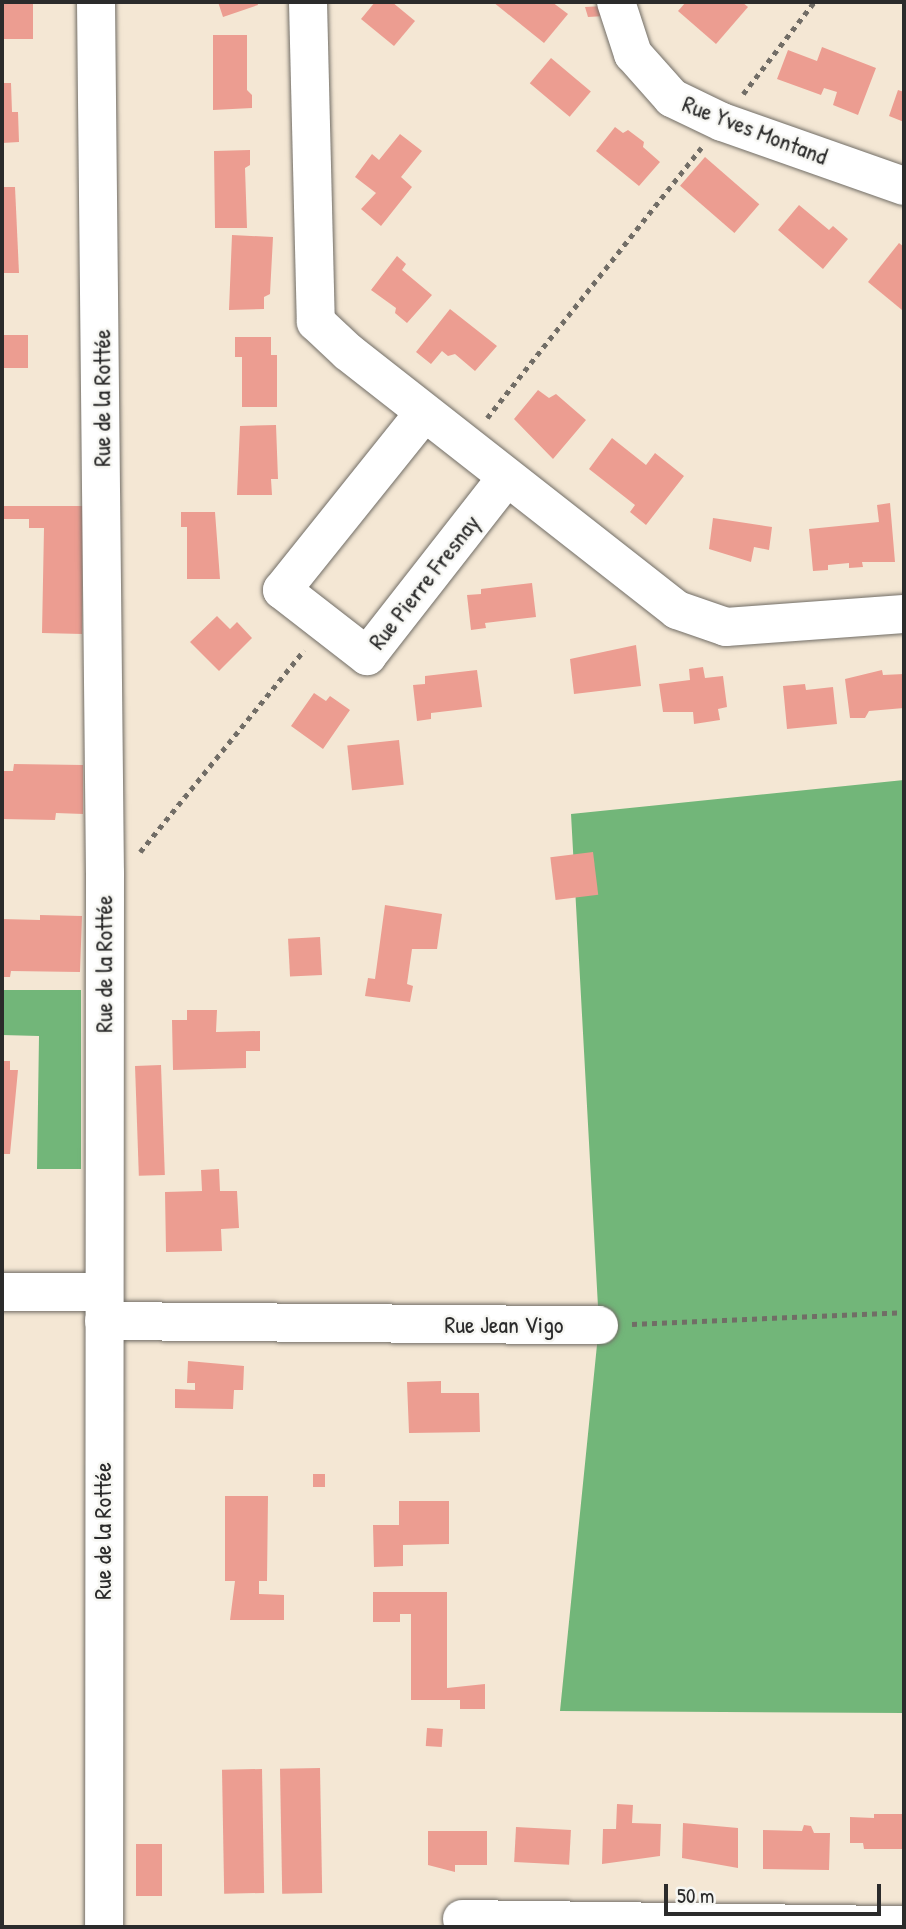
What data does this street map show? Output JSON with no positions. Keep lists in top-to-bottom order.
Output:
{
  "streets": {
    "street": [
      "Rue Yves Montand",
      "Rue de la Rottée",
      "Rue Pierre Fresnay",
      "Rue Jean Vigo"
    ]
  },
  "crossings": [
    ["Rue de la Rottée", "Rue Jean Vigo"]
  ],
  "scale_bar": "50 m"
}
